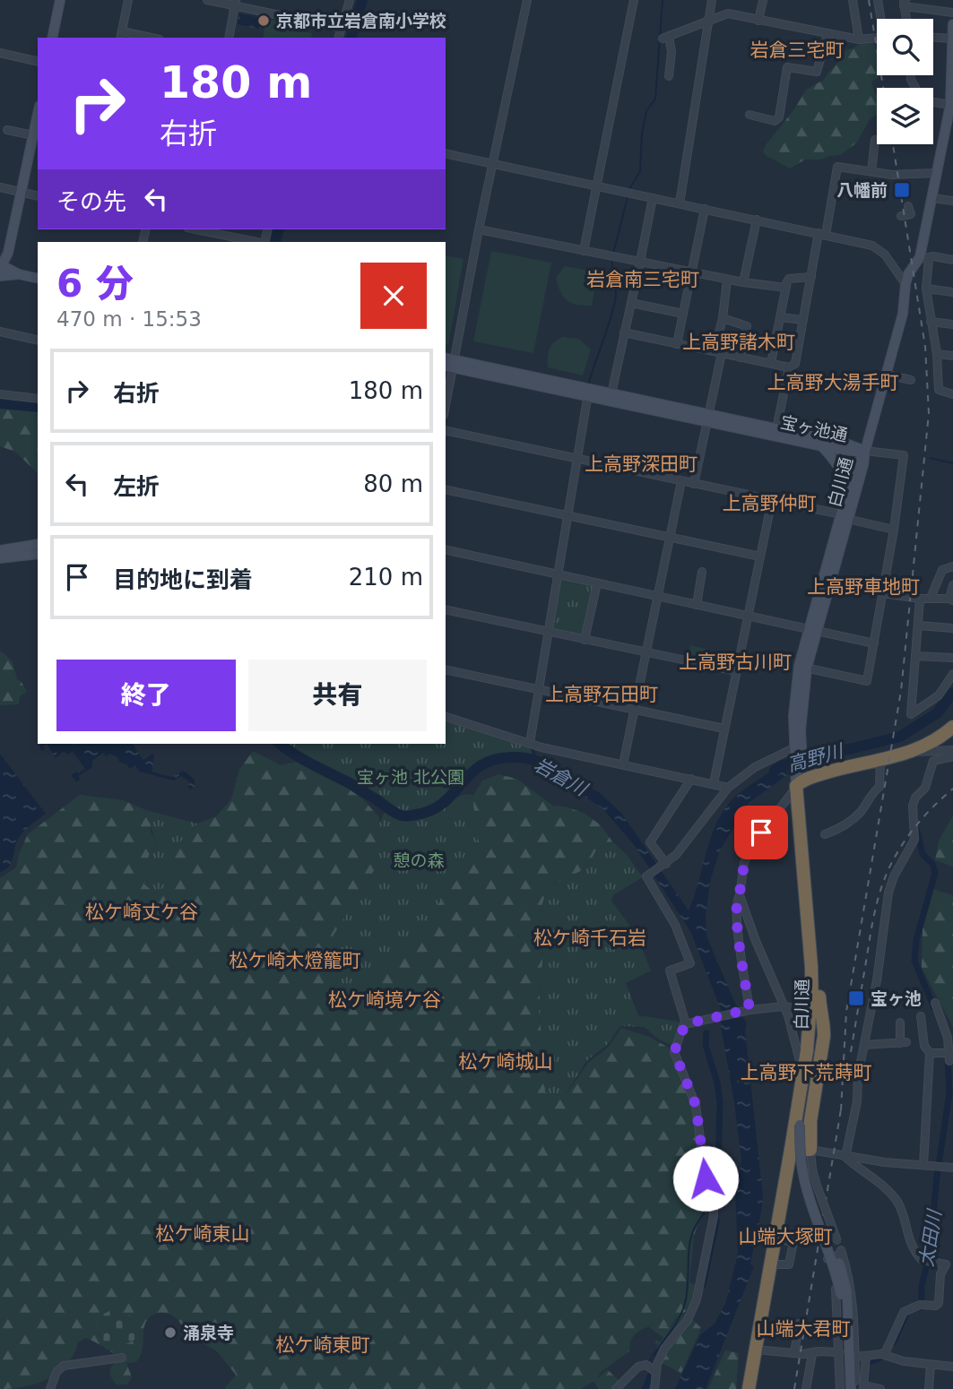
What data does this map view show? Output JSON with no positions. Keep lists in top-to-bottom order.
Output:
{
  "streets": {
    "highway": ["白川通"],
    "street": ["宝ヶ池通"]
  },
  "crossings": [
    ["宝ヶ池通", "白川通"]
  ],
  "districts": [
    "岩倉三宅町",
    "岩倉南三宅町",
    "上高野諸木町",
    "上高野大湯手町",
    "上高野深田町",
    "上高野仲町",
    "上高野車地町",
    "上高野古川町",
    "上高野石田町",
    "松ケ崎丈ケ谷",
    "松ケ崎千石岩",
    "松ケ崎木燈籠町",
    "松ケ崎境ケ谷",
    "松ケ崎城山",
    "上高野下荒蒔町",
    "松ケ崎東山",
    "山端大塚町",
    "山端大君町",
    "松ケ崎東町"
  ],
  "water": ["高野川", "岩倉川", "太田川"],
  "parks": ["宝ヶ池 北公園", "憩の森"],
  "places": {
    "other": ["京都市立岩倉南小学校", "涌泉寺"],
    "transit": ["八幡前", "宝ヶ池"]
  },
  "page": {
    "turn": ["180 m", "右折"],
    "then": "その先",
    "heading": ["6 分", "470 m · 15:53"],
    "list": [
      {
        "name": "右折",
        "value": "180 m"
      },
      {
        "name": "左折",
        "value": "80 m"
      },
      {
        "name": "目的地に到着",
        "value": "210 m"
      }
    ],
    "buttons": ["終了", "共有"]
  }
}
